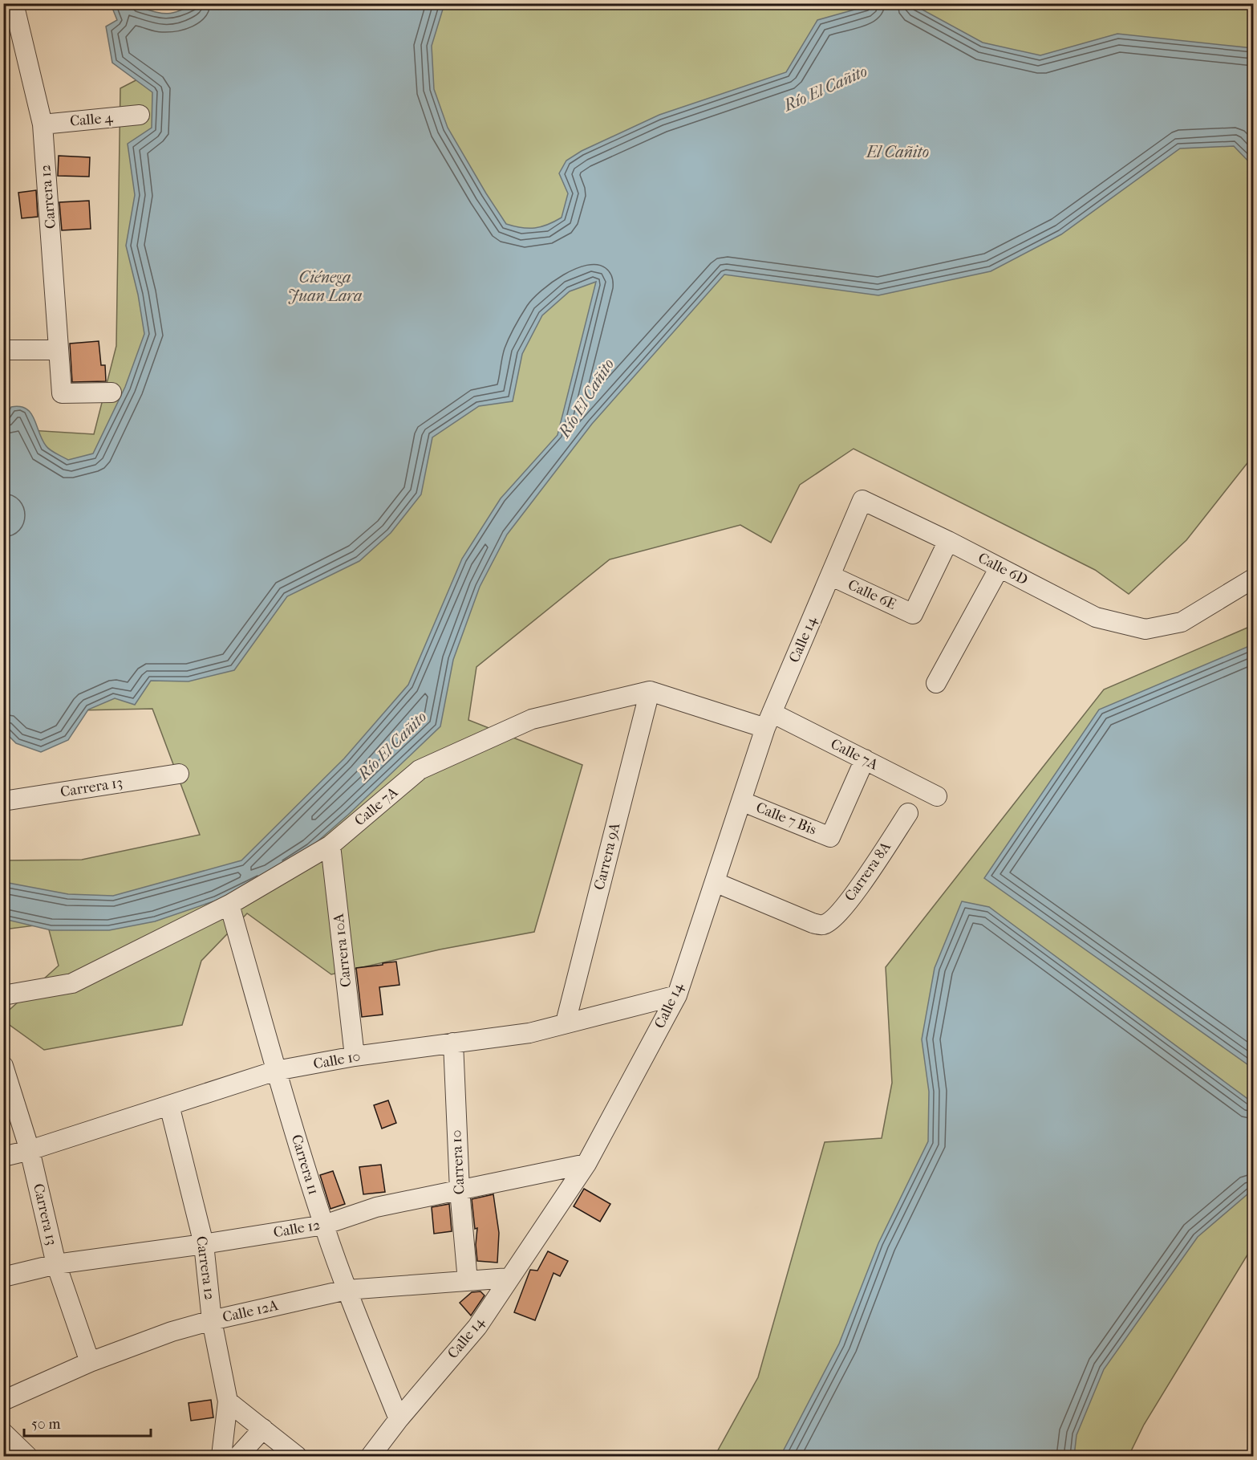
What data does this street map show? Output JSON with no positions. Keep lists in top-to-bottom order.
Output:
{
  "streets": {
    "street": [
      "Calle 4",
      "Carrera 12",
      "Calle 6D",
      "Calle 6E",
      "Calle 14",
      "Calle 7A",
      "Carrera 13",
      "Calle 7 Bis",
      "Carrera 9A",
      "Carrera 8A",
      "Carrera 10A",
      "Calle 10",
      "Carrera 10",
      "Carrera 11",
      "Calle 12",
      "Calle 12A"
    ]
  },
  "crossings": [
    ["Calle 4", "Carrera 12"],
    ["Carrera 12", "Calle 10"],
    ["Carrera 12", "Calle 12"],
    ["Carrera 12", "Calle 12A"],
    ["Calle 6D", "Calle 6E"],
    ["Calle 6D", "Calle 14"],
    ["Calle 6E", "Calle 14"],
    ["Calle 14", "Calle 7A"],
    ["Calle 14", "Calle 7 Bis"],
    ["Calle 14", "Carrera 8A"],
    ["Calle 14", "Calle 10"],
    ["Calle 14", "Carrera 11"],
    ["Calle 14", "Calle 12"],
    ["Calle 14", "Calle 12A"],
    ["Calle 7A", "Calle 7 Bis"],
    ["Calle 7A", "Carrera 9A"],
    ["Calle 7A", "Carrera 10A"],
    ["Calle 7A", "Carrera 11"],
    ["Carrera 13", "Calle 10"],
    ["Carrera 13", "Calle 12"],
    ["Carrera 13", "Calle 12A"],
    ["Carrera 9A", "Calle 10"],
    ["Carrera 10A", "Calle 10"],
    ["Calle 10", "Carrera 10"],
    ["Calle 10", "Carrera 11"],
    ["Carrera 10", "Calle 12"],
    ["Carrera 10", "Calle 12A"],
    ["Carrera 11", "Calle 12"],
    ["Carrera 11", "Calle 12A"]
  ],
  "water": ["Río El Cañito", "El Cañito", "Ciénega Juan Lara"],
  "scale_bar": "50 m"
}
